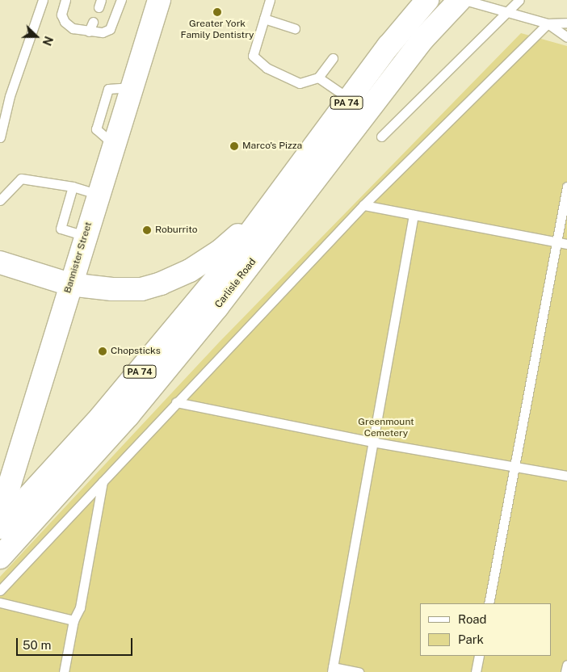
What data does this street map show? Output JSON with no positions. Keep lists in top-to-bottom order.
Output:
{
  "streets": {
    "main road": ["PA 74", "Bannister Street", "Carlisle Road"]
  },
  "parks": ["Greenmount Cemetery"],
  "places": [
    "Greater York Family Dentistry",
    "Marco's Pizza",
    "Roburrito",
    "Chopsticks"
  ],
  "legend": ["Road", "Park"],
  "scale_bar": "50 m",
  "north": "right"
}
